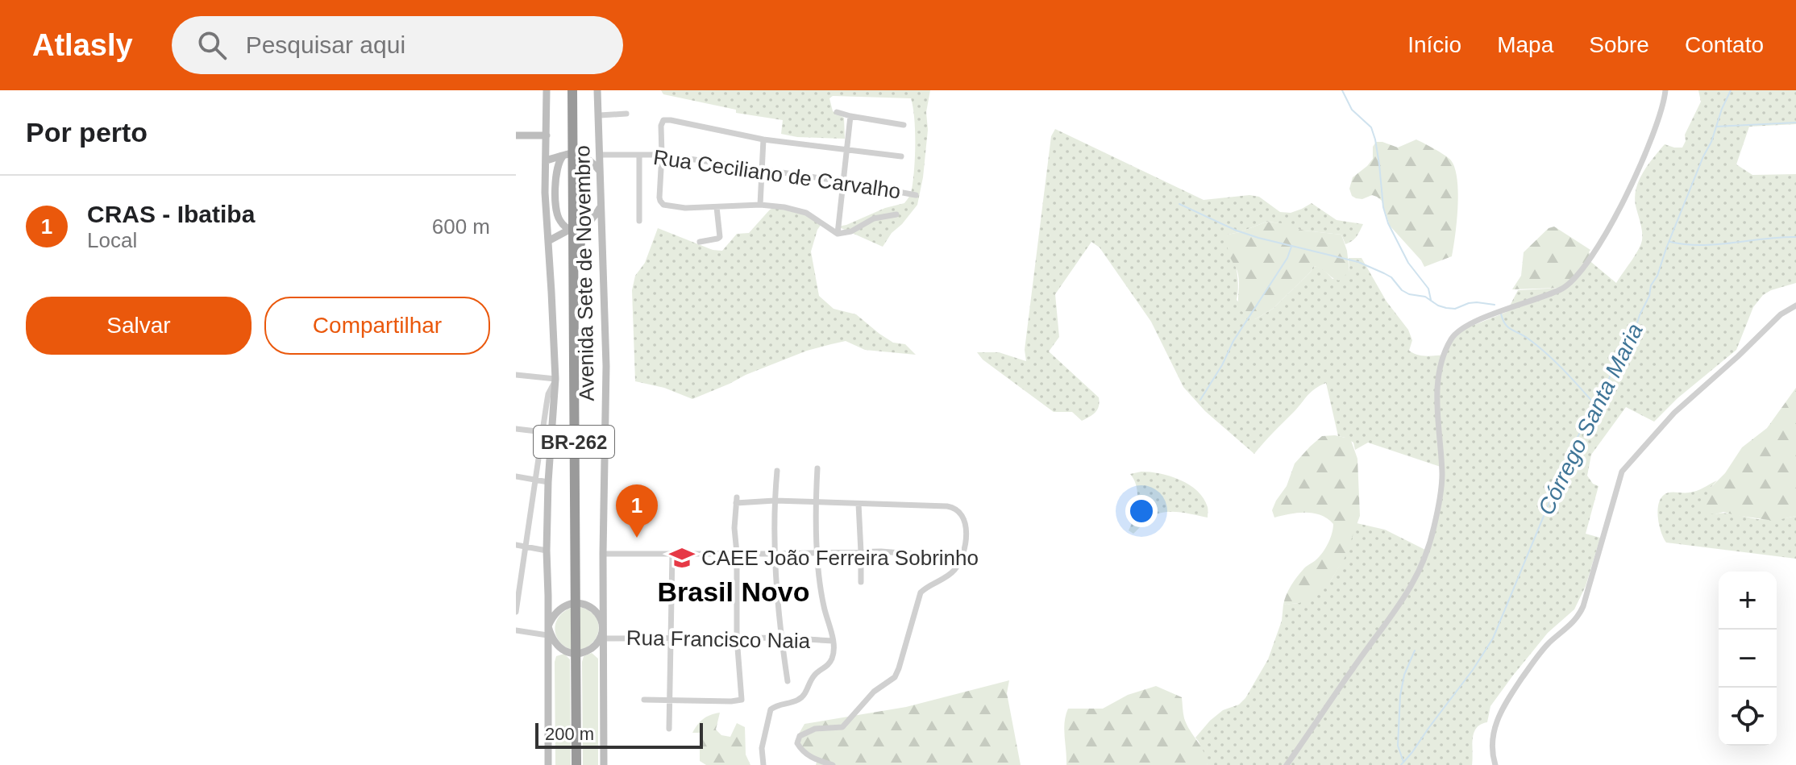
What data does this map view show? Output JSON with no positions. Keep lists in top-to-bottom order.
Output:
{
  "streets": {
    "highway": ["BR-262"],
    "street": ["Rua Ceciliano de Carvalho", "Avenida Sete de Novembro", "Rua Francisco Naia"]
  },
  "crossings": [
    ["Rua Ceciliano de Carvalho", "Avenida Sete de Novembro"],
    ["Avenida Sete de Novembro", "Rua Francisco Naia"]
  ],
  "districts": ["Brasil Novo"],
  "water": ["Córrego Santa Maria"],
  "places": {
    "school or university": ["CAEE João Ferreira Sobrinho"]
  },
  "scale_bar": "200 m",
  "page": {
    "header": "Atlasly",
    "search": "Pesquisar aqui",
    "nav": [
      "Início",
      "Mapa",
      "Sobre",
      "Contato"
    ],
    "heading": "Por perto",
    "list": [
      {
        "mark": "1",
        "name": "CRAS - Ibatiba",
        "note": "Local",
        "value": "600 m"
      }
    ],
    "buttons": ["Salvar", "Compartilhar"],
    "pins": "1",
    "map_buttons": ["+", "−"],
    "scale": "200 m"
  }
}
